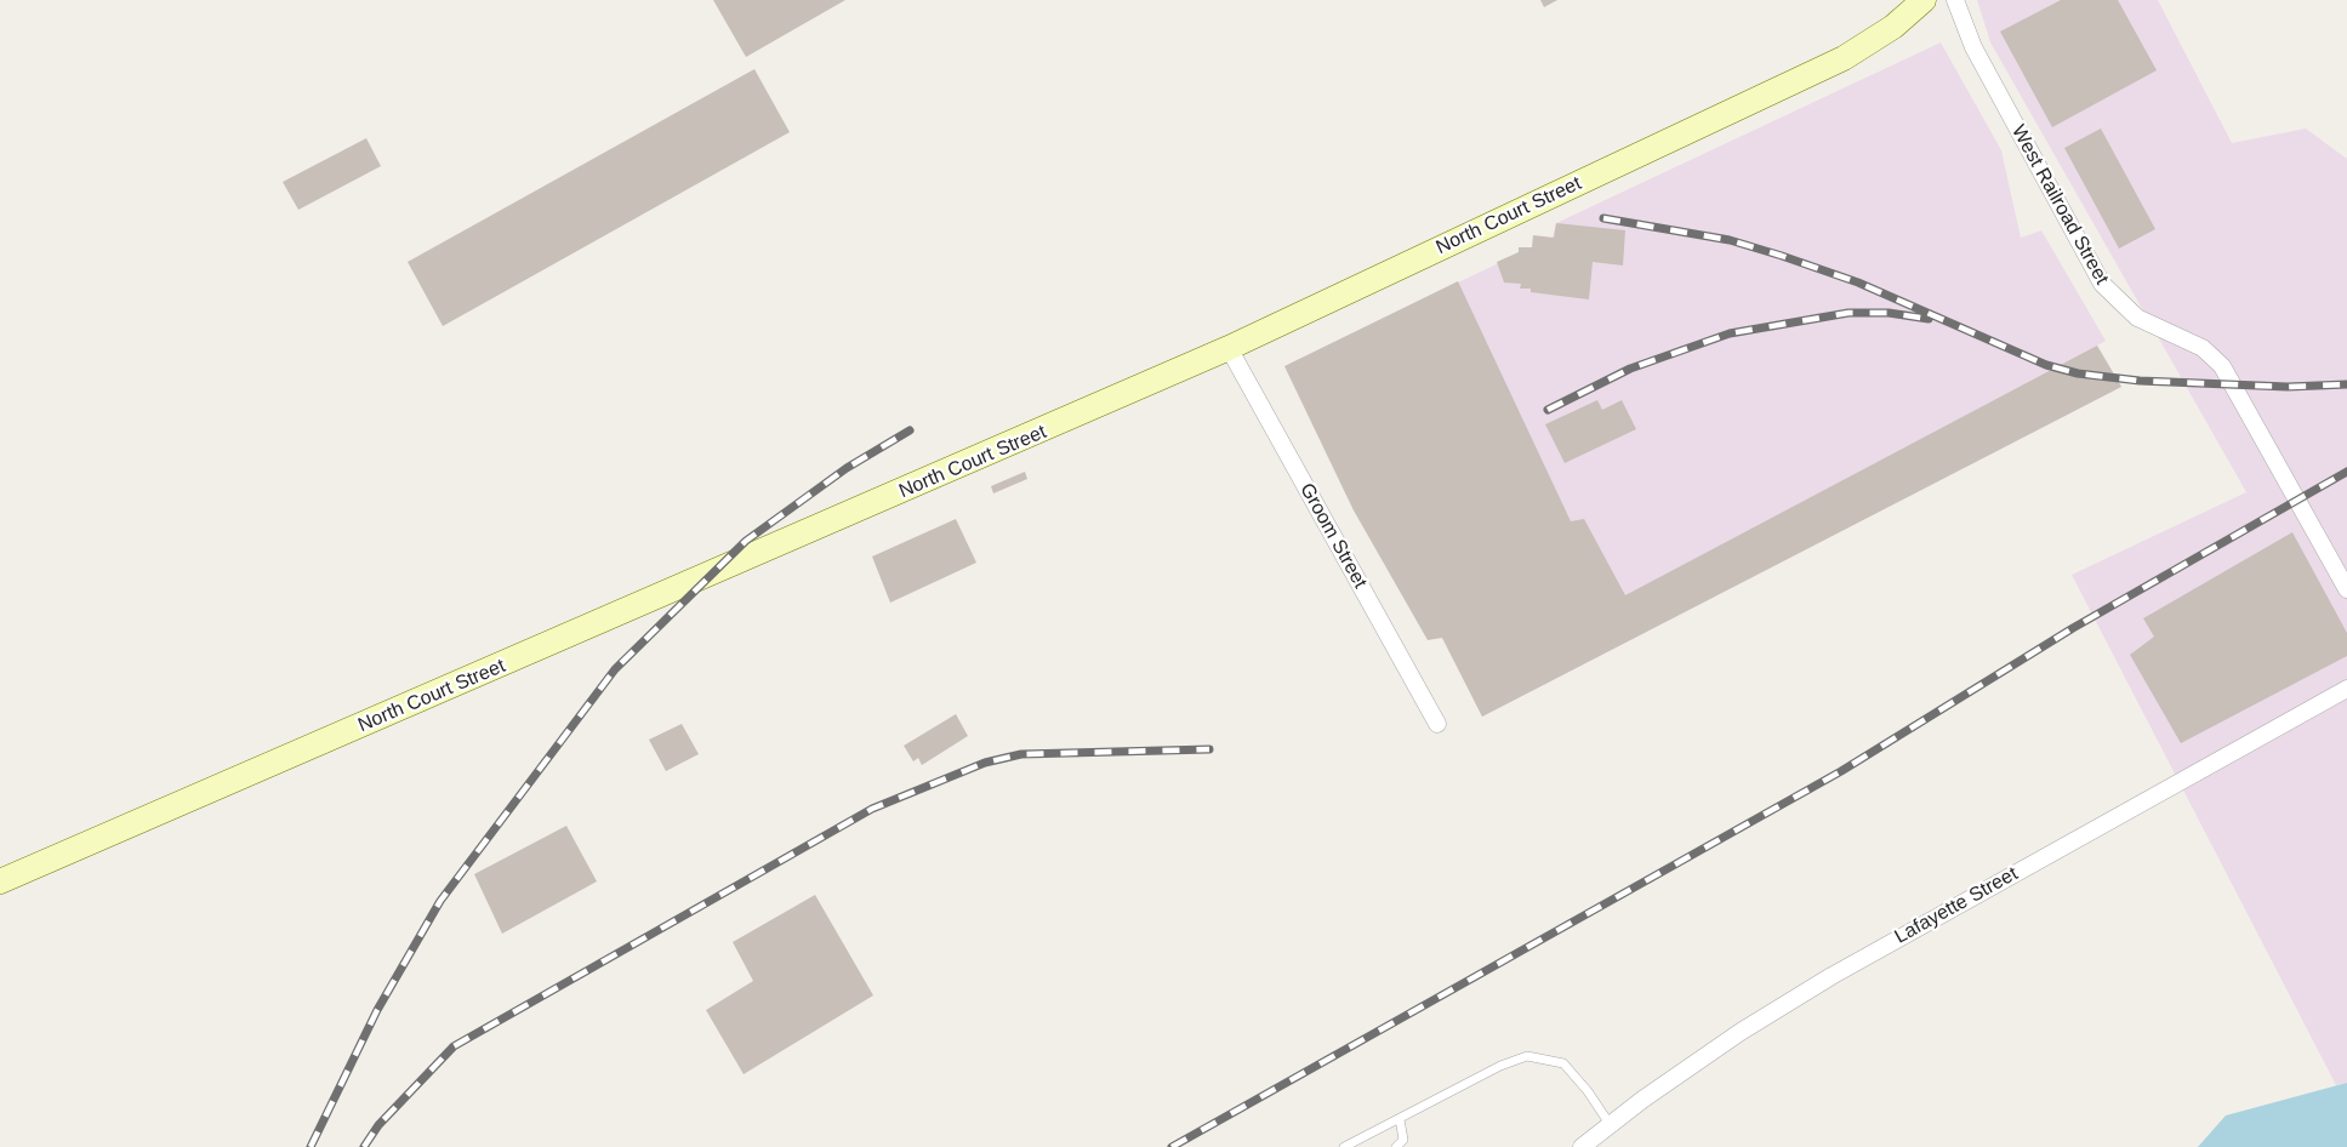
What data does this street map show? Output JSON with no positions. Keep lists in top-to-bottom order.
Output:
{
  "streets": {
    "main road": ["North Court Street"],
    "street": ["West Railroad Street", "Groom Street", "Lafayette Street"]
  },
  "crossings": [
    ["North Court Street", "Groom Street"]
  ]
}
